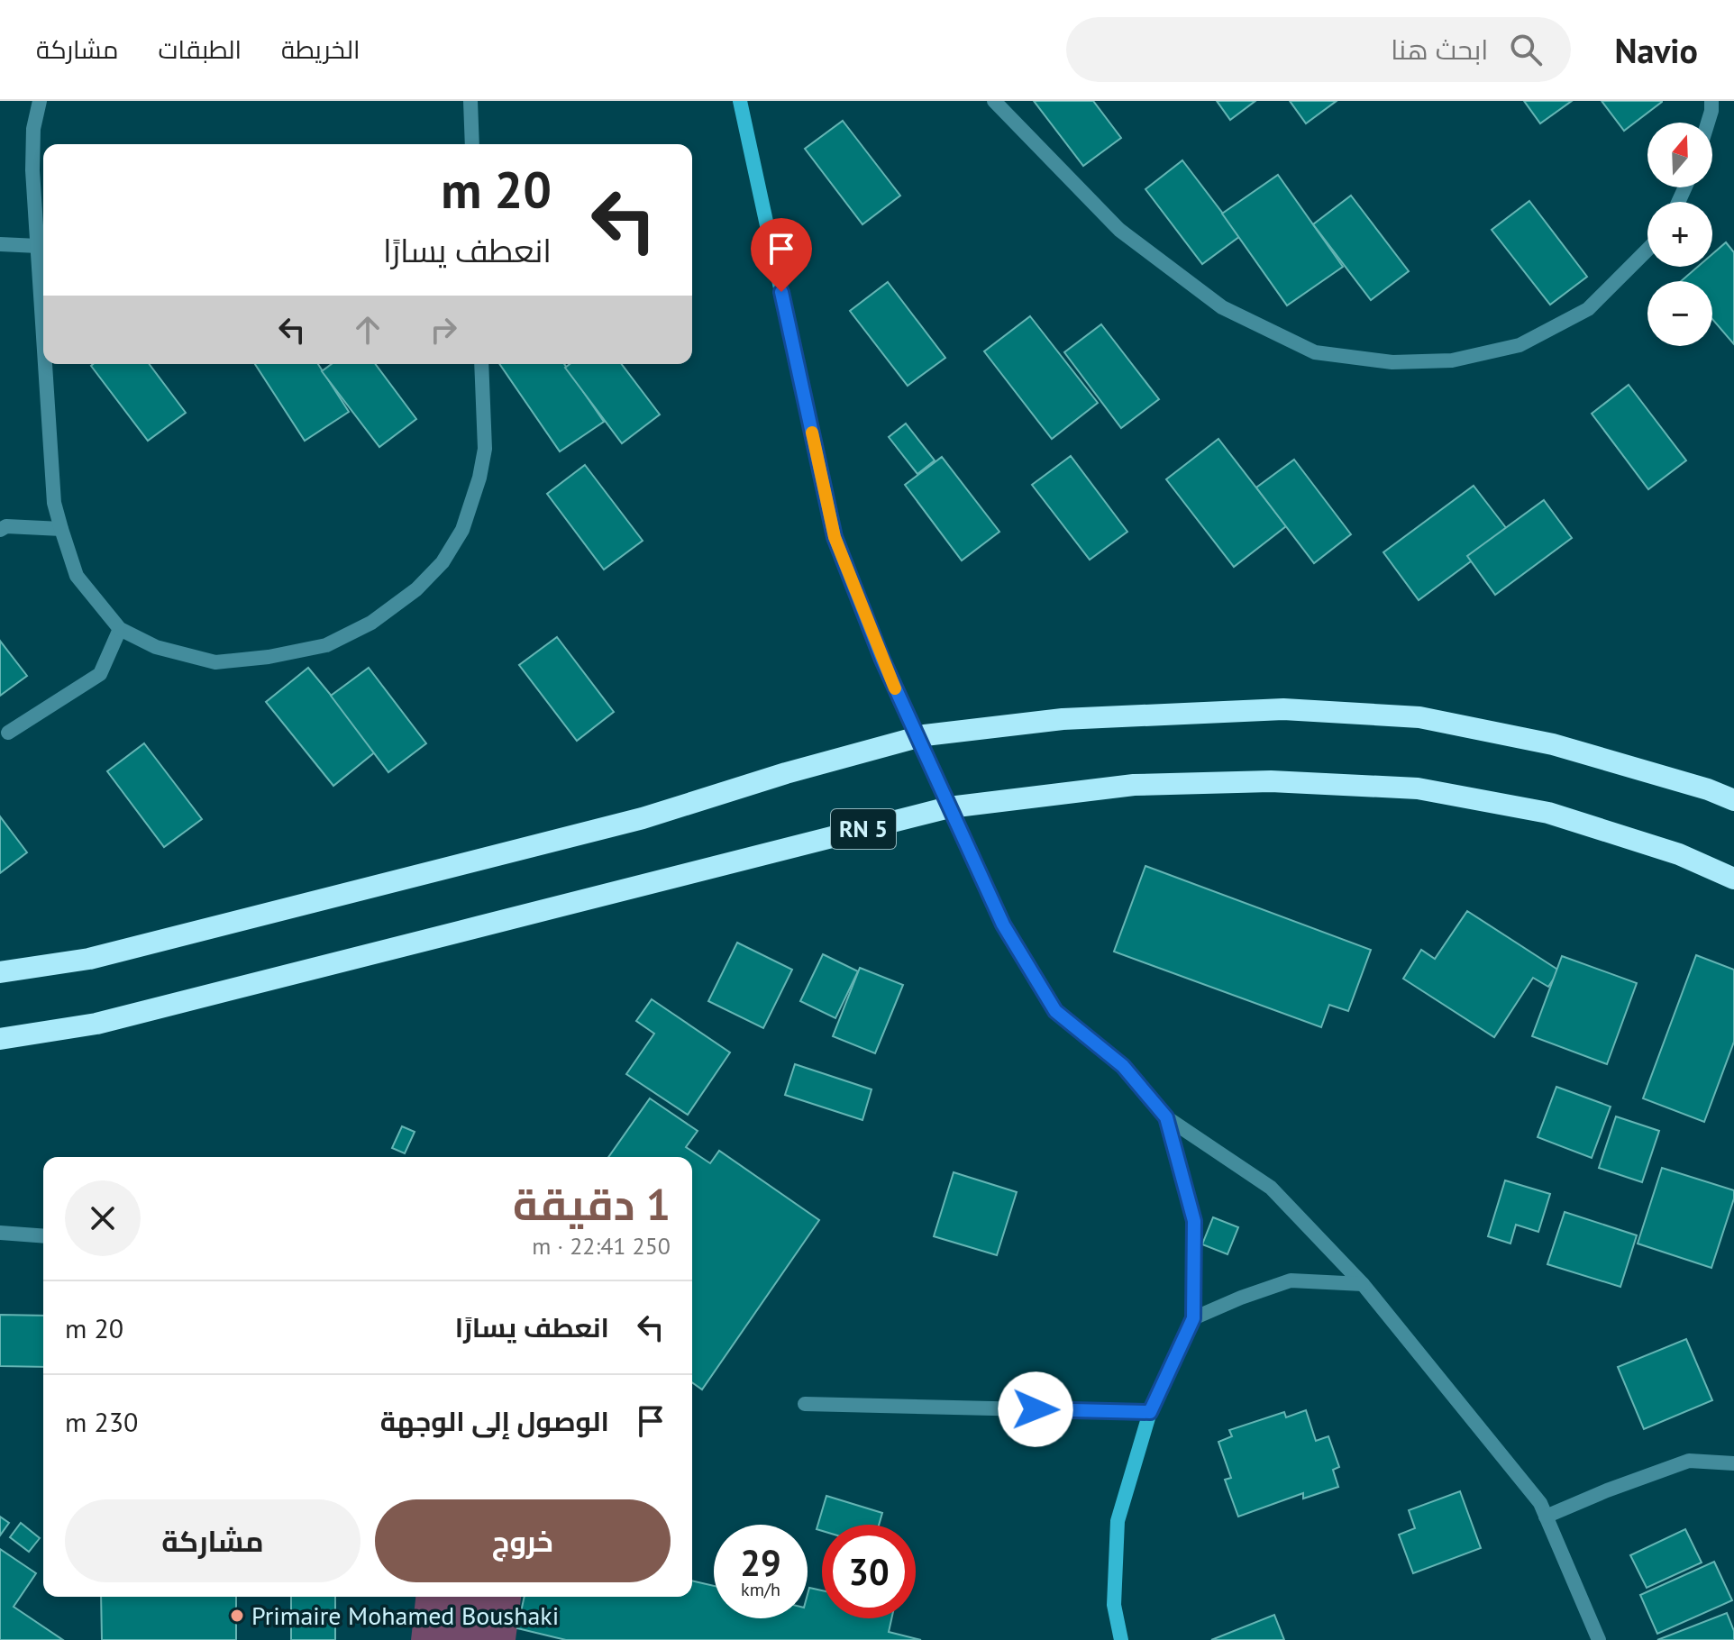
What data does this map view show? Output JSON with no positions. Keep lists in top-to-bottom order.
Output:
{
  "streets": {
    "highway": ["RN 5"]
  },
  "places": ["Primaire Mohamed Boushaki"],
  "north": "top",
  "page": {
    "header": "Navio",
    "search": "ابحث هنا",
    "nav": ["الخريطة", "الطبقات", "مشاركة"],
    "map_buttons": ["+", "−"],
    "turn": ["20 m", "انعطف يسارًا"],
    "heading": ["1 دقيقة", "250 m · 22:41"],
    "list": [
      {
        "name": "انعطف يسارًا",
        "value": "20 m"
      },
      {
        "name": "الوصول إلى الوجهة",
        "value": "230 m"
      }
    ],
    "buttons": ["خروج", "مشاركة"],
    "speed": "29 km/h",
    "limit": "30"
  }
}
